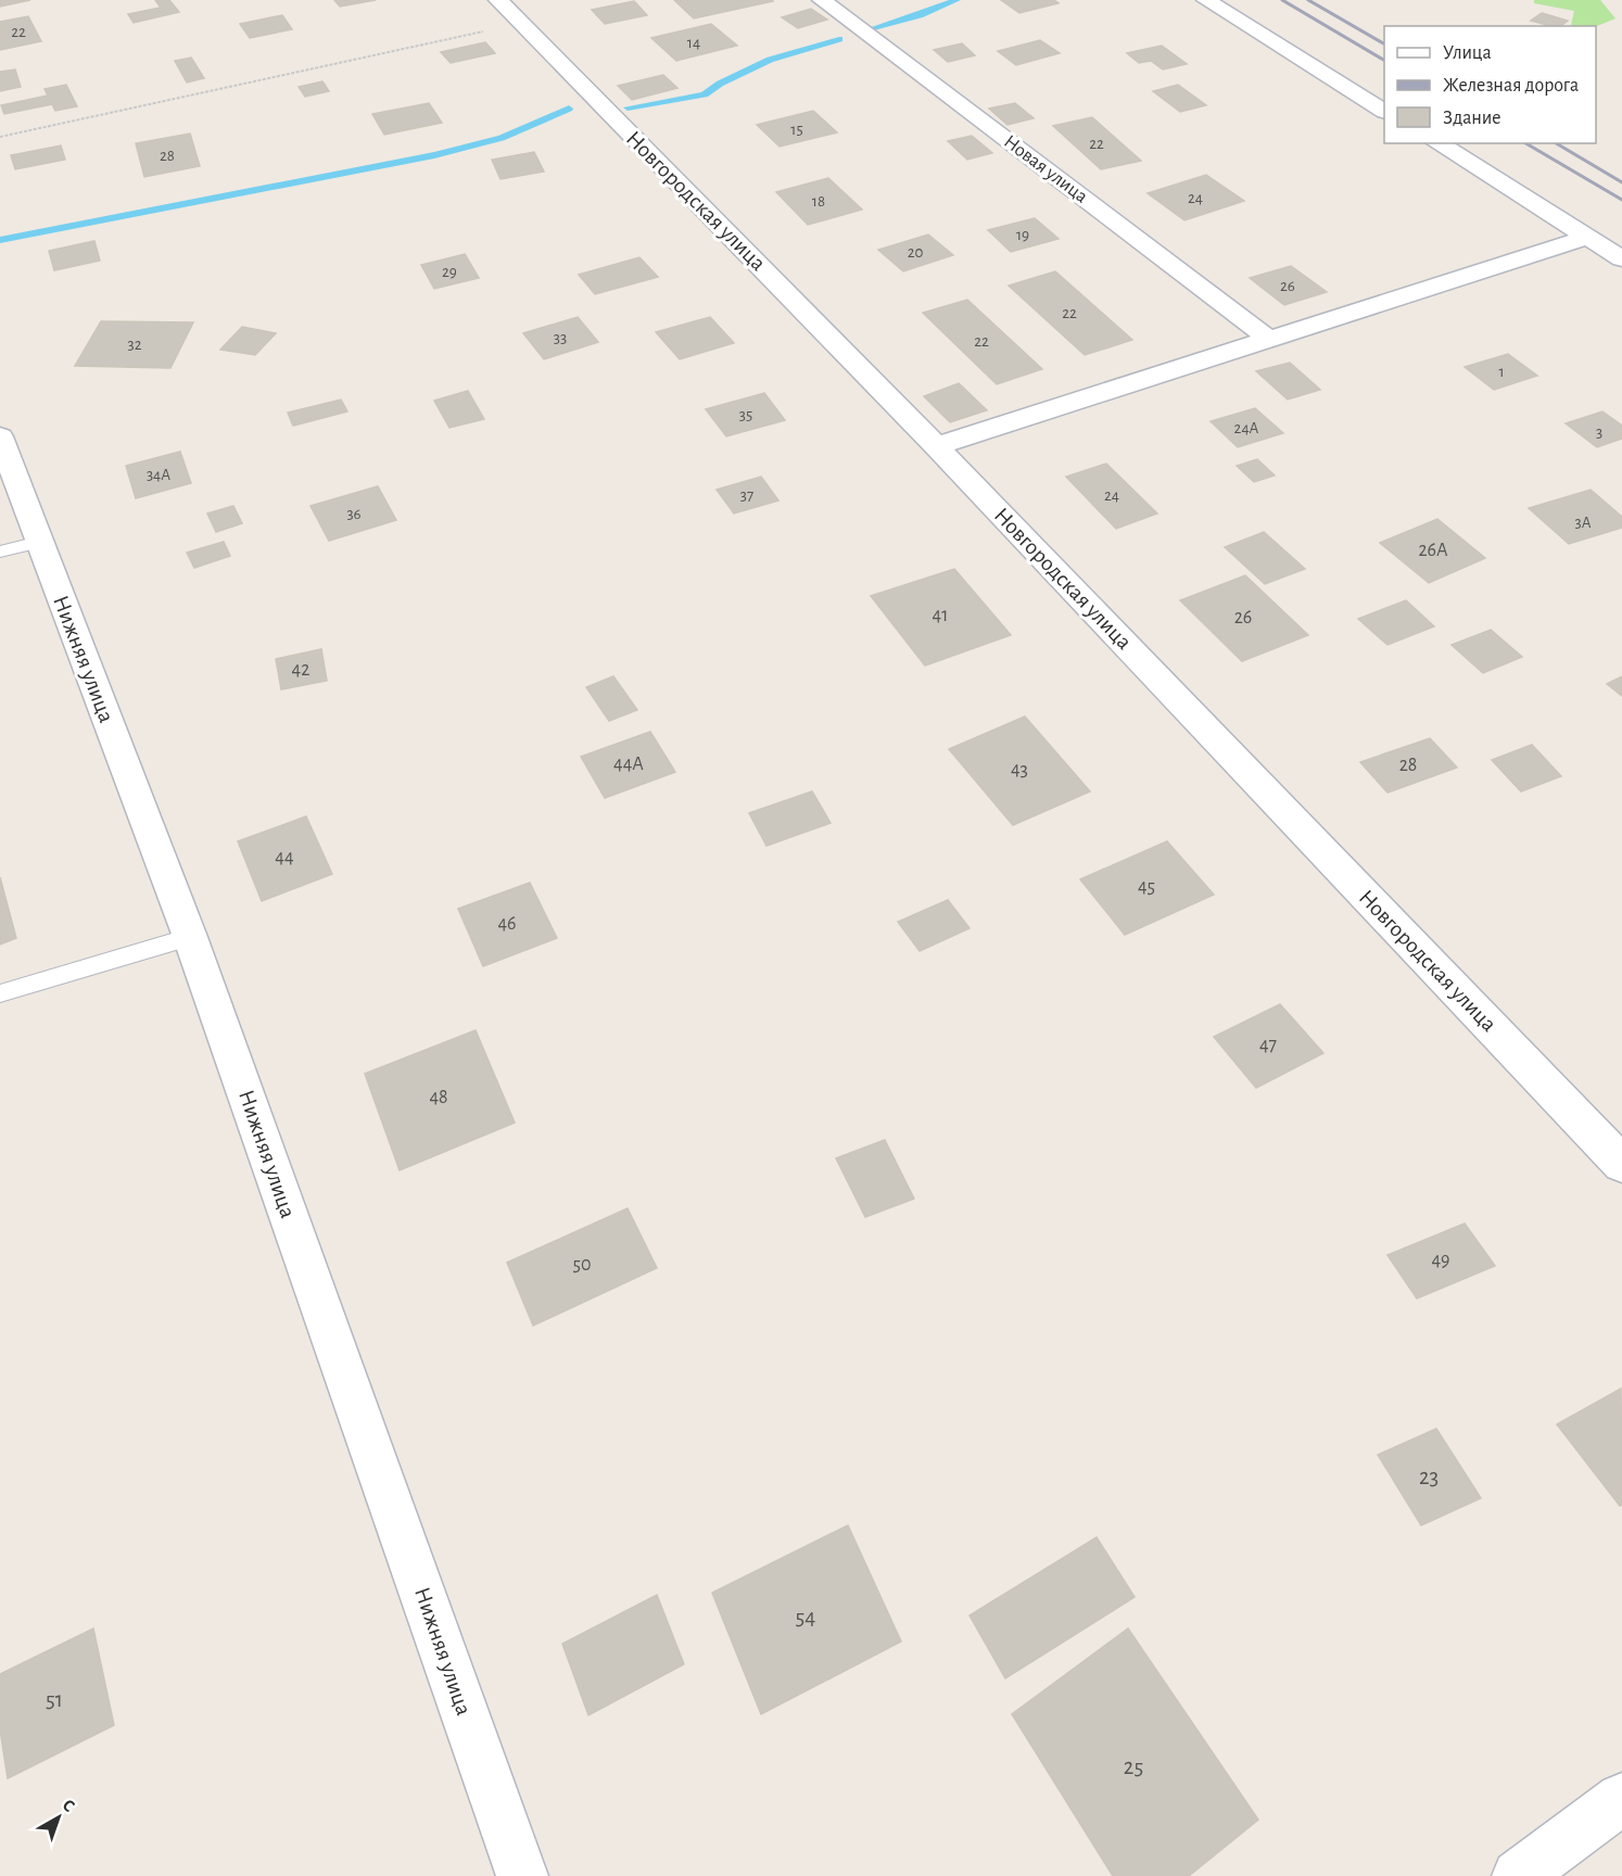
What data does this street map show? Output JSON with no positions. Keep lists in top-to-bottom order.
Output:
{
  "streets": {
    "street": ["Новая улица", "Новгородская улица", "Нижняя улица"]
  },
  "house_numbers": [
    "22",
    "14",
    "15",
    "22",
    "28",
    "24",
    "18",
    "19",
    "20",
    "29",
    "26",
    "22",
    "33",
    "22",
    "32",
    "1",
    "35",
    "24А",
    "3",
    "34А",
    "37",
    "24",
    "36",
    "3А",
    "26А",
    "41",
    "26",
    "42",
    "44А",
    "28",
    "43",
    "44",
    "45",
    "46",
    "47",
    "48",
    "49",
    "50",
    "23",
    "54",
    "51",
    "25"
  ],
  "legend": ["Улица", "Железная дорога", "Здание"],
  "north": "top right"
}
